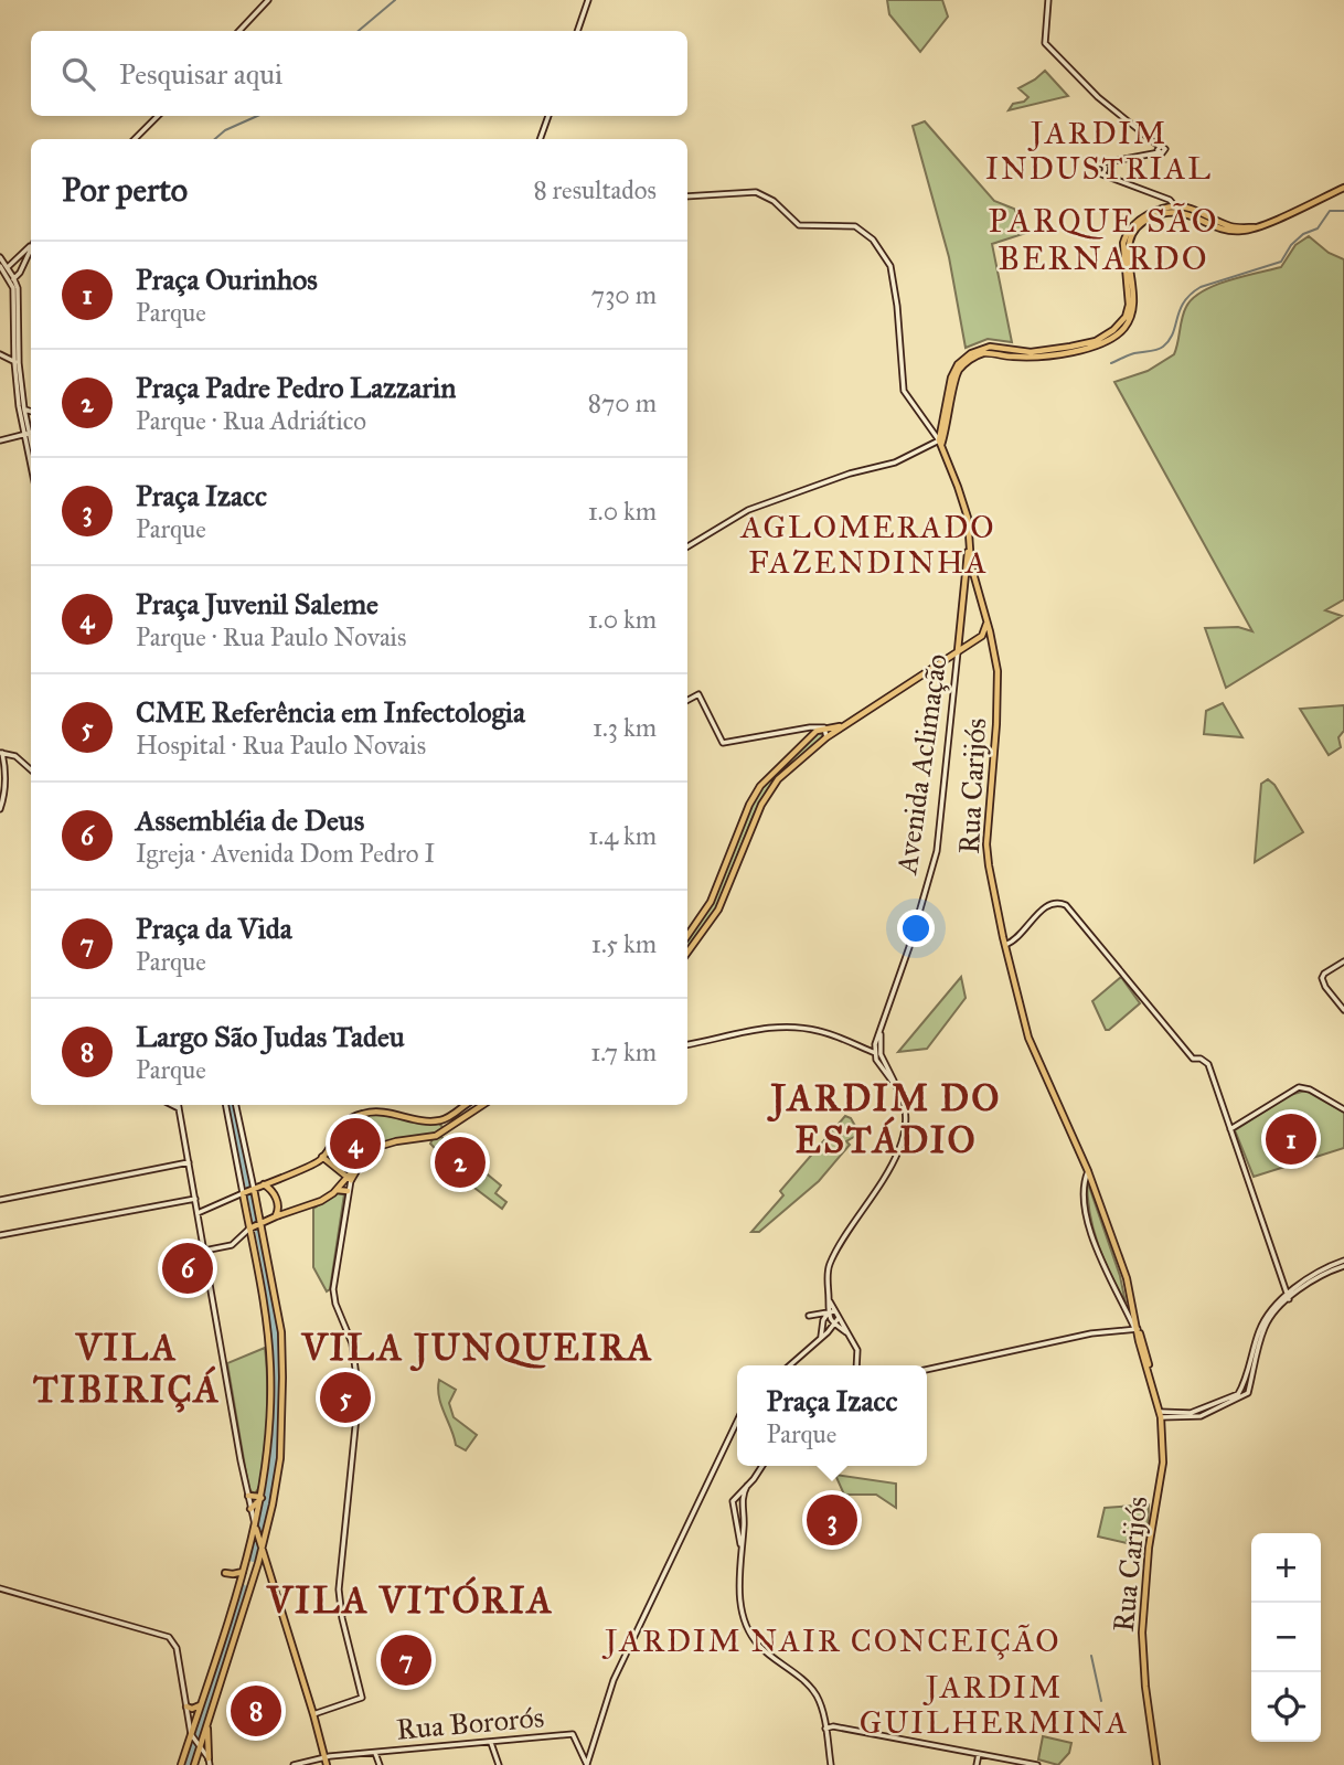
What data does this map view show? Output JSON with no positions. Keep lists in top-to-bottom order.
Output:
{
  "streets": {
    "main road": ["Avenida Aclimação", "Rua Carijós"],
    "street": ["Rua Bororós"]
  },
  "crossings": [
    ["Avenida Aclimação", "Rua Carijós"]
  ],
  "districts": [
    "JARDIM INDUSTRIAL",
    "PARQUE SÃO BERNARDO",
    "AGLOMERADO FAZENDINHA",
    "JARDIM DO ESTÁDIO",
    "VILA TIBIRIÇÁ",
    "VILA JUNQUEIRA",
    "VILA VITÓRIA",
    "JARDIM NAIR CONCEIÇÃO",
    "JARDIM GUILHERMINA"
  ],
  "page": {
    "search": "Pesquisar aqui",
    "heading": ["Por perto", "8 resultados"],
    "list": [
      {
        "mark": "1",
        "name": "Praça Ourinhos",
        "note": "Parque",
        "value": "730 m"
      },
      {
        "mark": "2",
        "name": "Praça Padre Pedro Lazzarin",
        "note": "Parque · Rua Adriático",
        "value": "870 m"
      },
      {
        "mark": "3",
        "name": "Praça Izacc",
        "note": "Parque",
        "value": "1.0 km"
      },
      {
        "mark": "4",
        "name": "Praça Juvenil Saleme",
        "note": "Parque · Rua Paulo Novais",
        "value": "1.0 km"
      },
      {
        "mark": "5",
        "name": "CME Referência em Infectologia",
        "note": "Hospital · Rua Paulo Novais",
        "value": "1.3 km"
      },
      {
        "mark": "6",
        "name": "Assembléia de Deus",
        "note": "Igreja · Avenida Dom Pedro I",
        "value": "1.4 km"
      },
      {
        "mark": "7",
        "name": "Praça da Vida",
        "note": "Parque",
        "value": "1.5 km"
      },
      {
        "mark": "8",
        "name": "Largo São Judas Tadeu",
        "note": "Parque",
        "value": "1.7 km"
      }
    ],
    "pins": [
      "1",
      "4",
      "2",
      "6",
      "5",
      "3",
      "7",
      "8"
    ],
    "popup": ["Praça Izacc", "Parque"],
    "map_buttons": ["+", "−"]
  }
}
